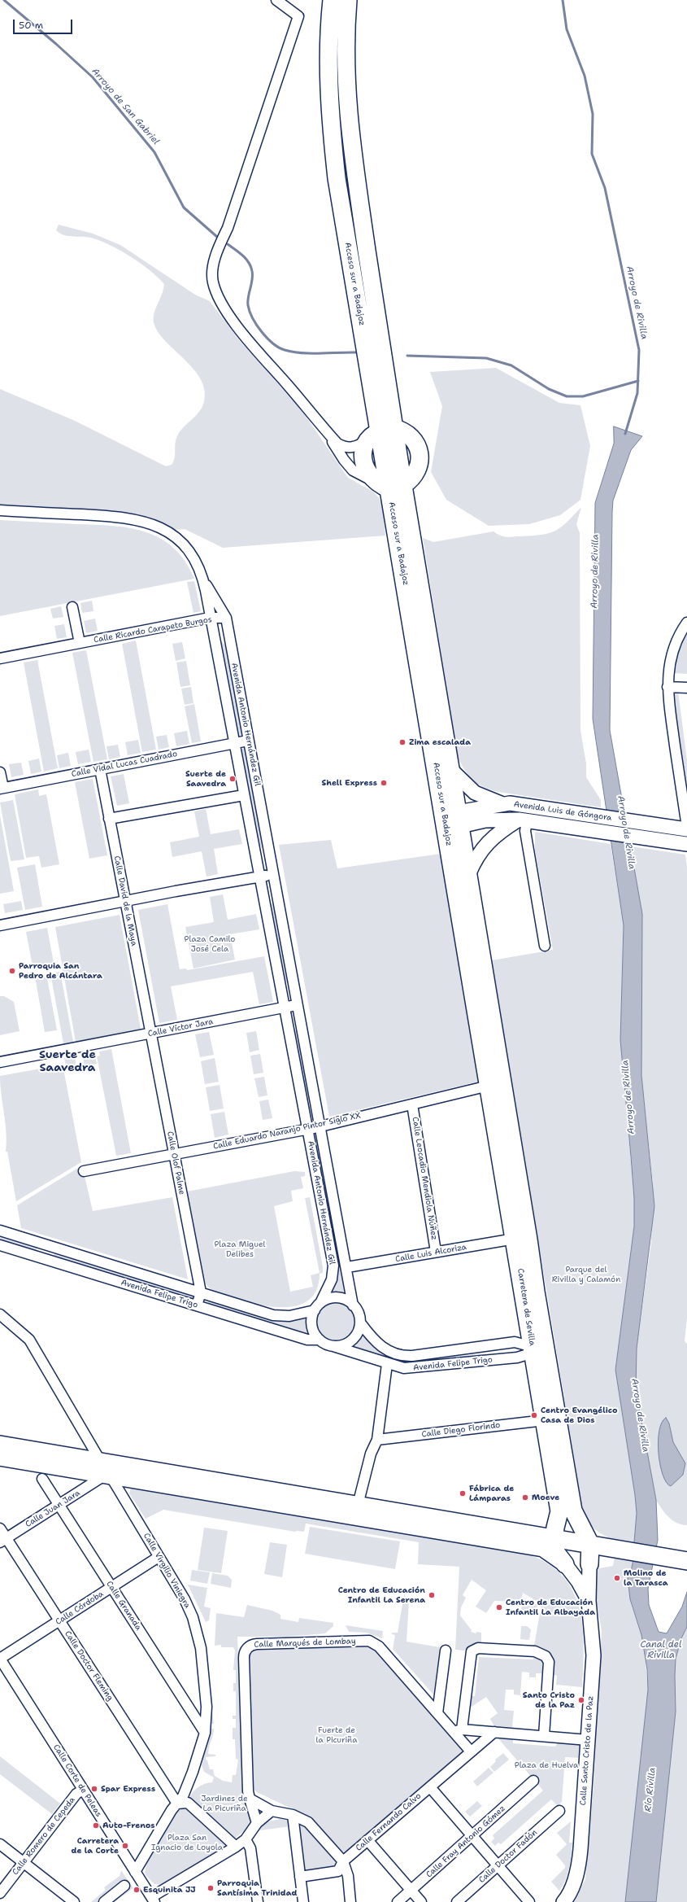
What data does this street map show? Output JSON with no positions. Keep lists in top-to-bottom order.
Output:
{
  "streets": {
    "highway": ["Acceso sur a Badajoz", "Carretera de Sevilla"],
    "main road": ["Avenida Luis de Góngora", "Calle Santo Cristo de la Paz"],
    "street": [
      "Calle Ricardo Carapeto Burgos",
      "Avenida Antonio Hernández Gil",
      "Calle Vidal Lucas Cuadrado",
      "Calle David de la Maya",
      "Calle Víctor Jara",
      "Calle Eduardo Naranjo Pintor Siglo XX",
      "Calle Olof Palme",
      "Calle Leocadio Mendiola Núñez",
      "Calle Luis Alcoriza",
      "Avenida Felipe Trigo",
      "Calle Diego Florindo",
      "Calle Juan Jara",
      "Calle Virgilio Viniegra",
      "Calle Granada",
      "Calle Córdoba",
      "Calle Marqués de Lombay",
      "Calle Doctor Fleming",
      "Calle Corte de Peleas",
      "Calle Fernando Calvo",
      "Calle Romero de Cepeda",
      "Calle Fray Antonio Gómez",
      "Calle Doctor Fadón"
    ]
  },
  "crossings": [
    ["Acceso sur a Badajoz", "Avenida Luis de Góngora"],
    ["Acceso sur a Badajoz", "Calle Eduardo Naranjo Pintor Siglo XX"],
    ["Acceso sur a Badajoz", "Carretera de Sevilla"],
    ["Calle Ricardo Carapeto Burgos", "Avenida Antonio Hernández Gil"],
    ["Avenida Antonio Hernández Gil", "Calle Vidal Lucas Cuadrado"],
    ["Avenida Antonio Hernández Gil", "Calle Víctor Jara"],
    ["Avenida Antonio Hernández Gil", "Calle Eduardo Naranjo Pintor Siglo XX"],
    ["Avenida Antonio Hernández Gil", "Calle Luis Alcoriza"],
    ["Avenida Antonio Hernández Gil", "Avenida Felipe Trigo"],
    ["Calle Vidal Lucas Cuadrado", "Calle David de la Maya"],
    ["Calle David de la Maya", "Calle Víctor Jara"],
    ["Calle David de la Maya", "Calle Olof Palme"],
    ["Calle Víctor Jara", "Calle Olof Palme"],
    ["Calle Eduardo Naranjo Pintor Siglo XX", "Calle Olof Palme"],
    ["Calle Eduardo Naranjo Pintor Siglo XX", "Calle Leocadio Mendiola Núñez"],
    ["Calle Eduardo Naranjo Pintor Siglo XX", "Carretera de Sevilla"],
    ["Calle Olof Palme", "Avenida Felipe Trigo"],
    ["Calle Leocadio Mendiola Núñez", "Calle Luis Alcoriza"],
    ["Calle Luis Alcoriza", "Carretera de Sevilla"],
    ["Avenida Felipe Trigo", "Carretera de Sevilla"],
    ["Carretera de Sevilla", "Calle Diego Florindo"],
    ["Carretera de Sevilla", "Calle Santo Cristo de la Paz"],
    ["Calle Juan Jara", "Calle Virgilio Viniegra"],
    ["Calle Juan Jara", "Calle Granada"],
    ["Calle Juan Jara", "Calle Doctor Fleming"],
    ["Calle Virgilio Viniegra", "Calle Granada"],
    ["Calle Virgilio Viniegra", "Calle Córdoba"],
    ["Calle Virgilio Viniegra", "Calle Doctor Fleming"],
    ["Calle Granada", "Calle Córdoba"],
    ["Calle Córdoba", "Calle Doctor Fleming"],
    ["Calle Córdoba", "Calle Corte de Peleas"],
    ["Calle Corte de Peleas", "Calle Romero de Cepeda"]
  ],
  "districts": ["Suerte de Saavedra"],
  "water": [
    "Arroyo de San Gabriel",
    "Arroyo de Rivilla",
    "Canal del Rivilla",
    "Río Rivilla"
  ],
  "parks": [
    "Plaza Camilo José Cela",
    "Plaza Miguel Delibes",
    "Parque del Rivilla y Calamón",
    "Fuerte de la Picuriña",
    "Plaza de Huelva",
    "Jardines de La Picuriña",
    "Plaza San Ignacio de Loyola"
  ],
  "places": [
    "Zima escalada",
    "Suerte de Saavedra",
    "Shell Express",
    "Parroquia San Pedro de Alcántara",
    "Centro Evangélico Casa de Dios",
    "Fábrica de Lámparas",
    "Moeve",
    "Molino de la Tarasca",
    "Centro de Educación Infantil La Serena",
    "Centro de Educación Infantil La Albayada",
    "Santo Cristo de la Paz",
    "Spar Express",
    "Auto-Frenos",
    "Carretera de la Corte",
    "Parroquia Santísima Trinidad",
    "Esquinita JJ"
  ],
  "scale_bar": "50 m"
}
